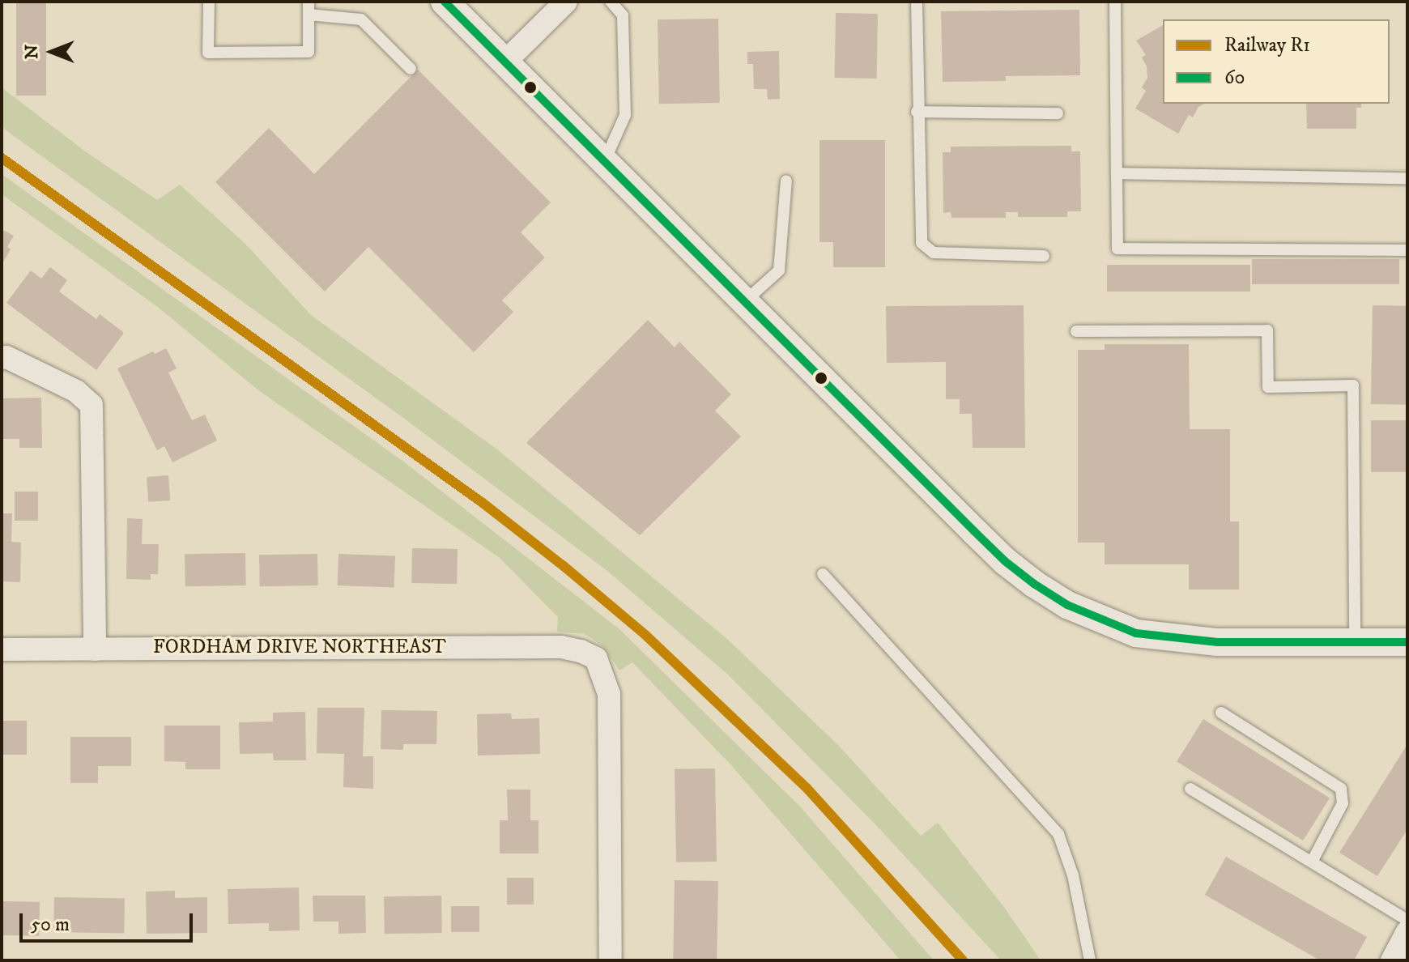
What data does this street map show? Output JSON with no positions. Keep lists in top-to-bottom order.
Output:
{
  "streets": {
    "street": ["FORDHAM DRIVE NORTHEAST"]
  },
  "lines": ["transit line 60", "rail line R1"],
  "legend": ["Railway R1", "60"],
  "scale_bar": "50 m",
  "north": "left"
}
